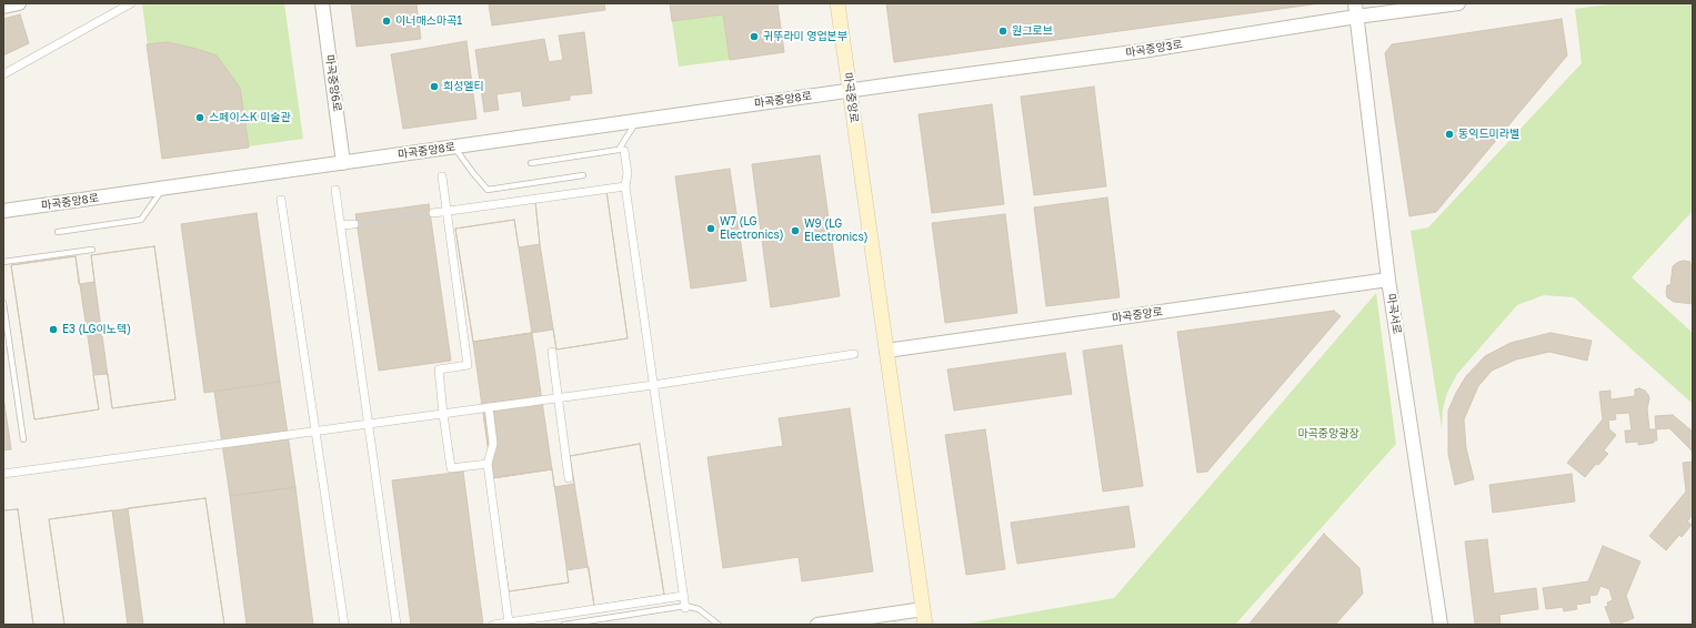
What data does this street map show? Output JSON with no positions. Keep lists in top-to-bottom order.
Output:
{
  "streets": {
    "main road": ["마곡중앙로"],
    "street": [
      "마곡중앙3로",
      "마곡중앙6로",
      "마곡중앙8로",
      "마곡서로"
    ]
  },
  "crossings": [
    ["마곡중앙3로", "마곡중앙로"],
    ["마곡중앙3로", "마곡중앙8로"],
    ["마곡중앙3로", "마곡서로"],
    ["마곡중앙6로", "마곡중앙8로"],
    ["마곡중앙로", "마곡중앙8로"],
    ["마곡중앙로", "마곡서로"]
  ],
  "parks": ["마곡중앙광장"],
  "places": [
    "이너매스마곡1",
    "원그로브",
    "귀뚜라미 영업본부",
    "희성엘티",
    "스페이스K 미술관",
    "동익드미라벨",
    "W7 (LG Electronics)",
    "W9 (LG Electronics)",
    "E3 (LG이노텍)"
  ]
}
